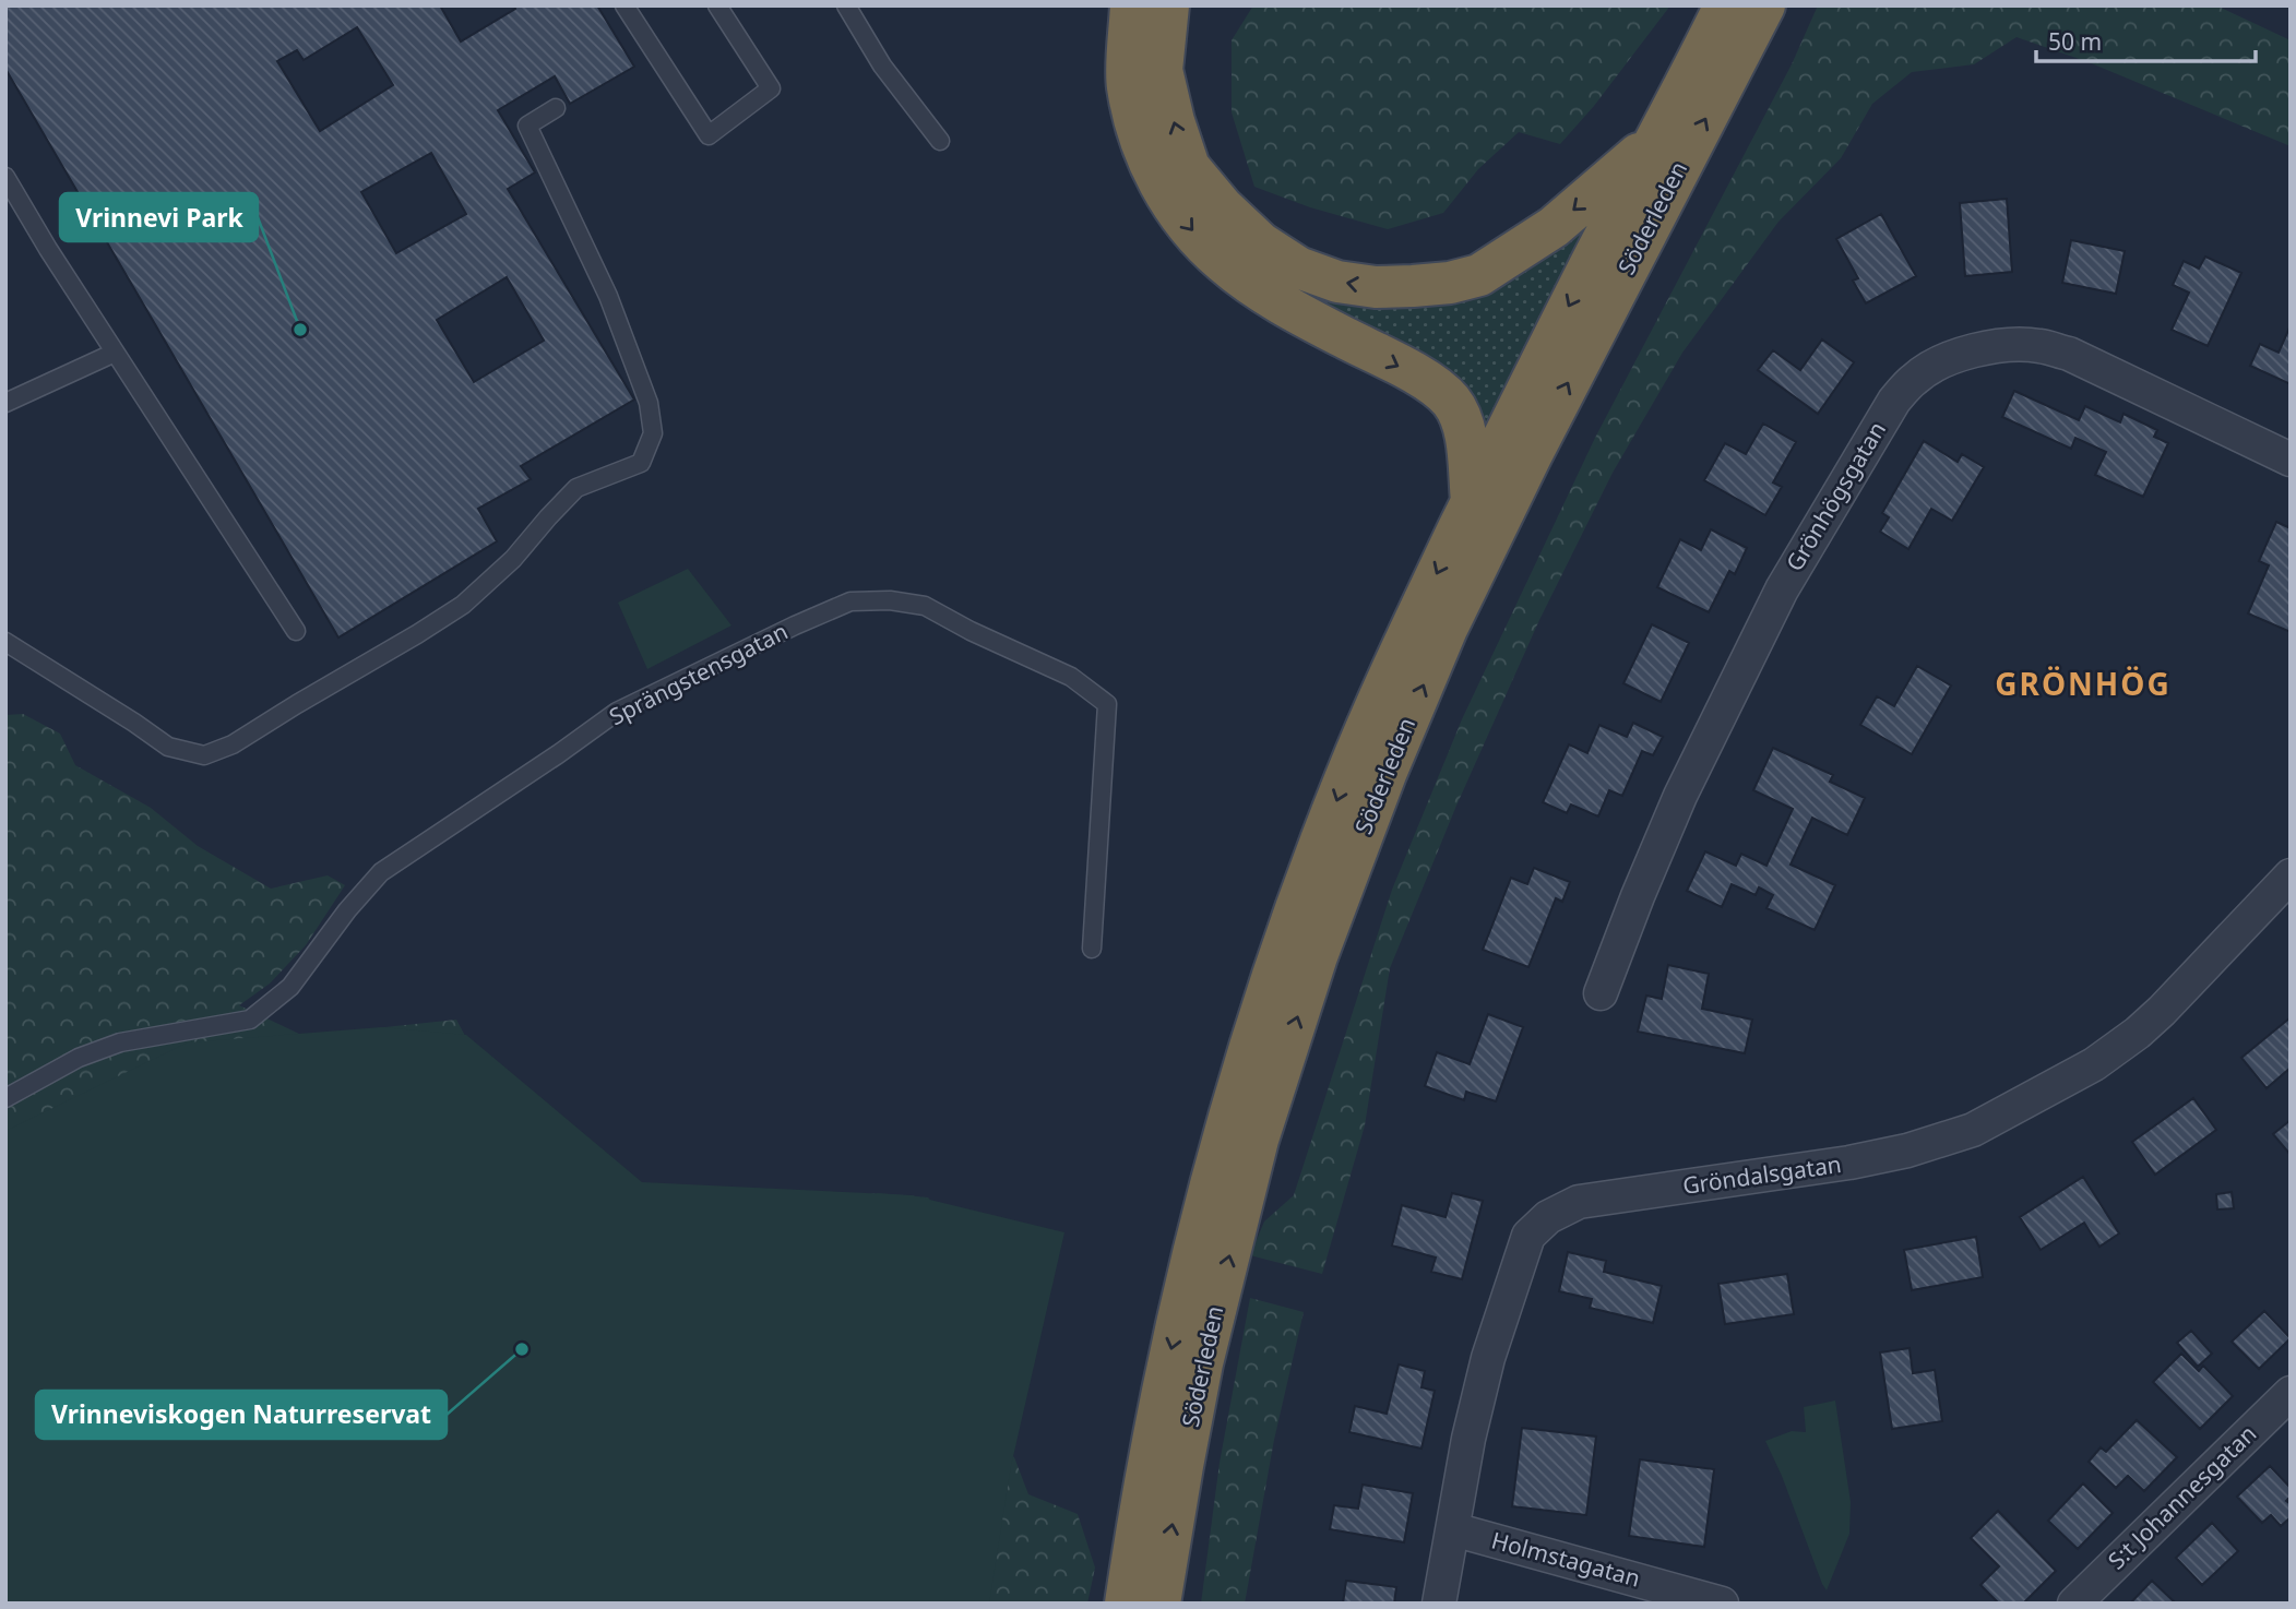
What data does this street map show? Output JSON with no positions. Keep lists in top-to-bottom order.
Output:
{
  "streets": {
    "highway": ["Söderleden"],
    "street": [
      "Grönhögsgatan",
      "Gröndalsgatan",
      "S:t Johannesgatan",
      "Holmstagatan"
    ],
    "lane": ["Sprängstensgatan"]
  },
  "crossings": [
    ["Gröndalsgatan", "Holmstagatan"]
  ],
  "districts": ["GRÖNHÖG"],
  "places": ["Vrinnevi Park", "Vrinneviskogen Naturreservat"],
  "scale_bar": "50 m"
}
